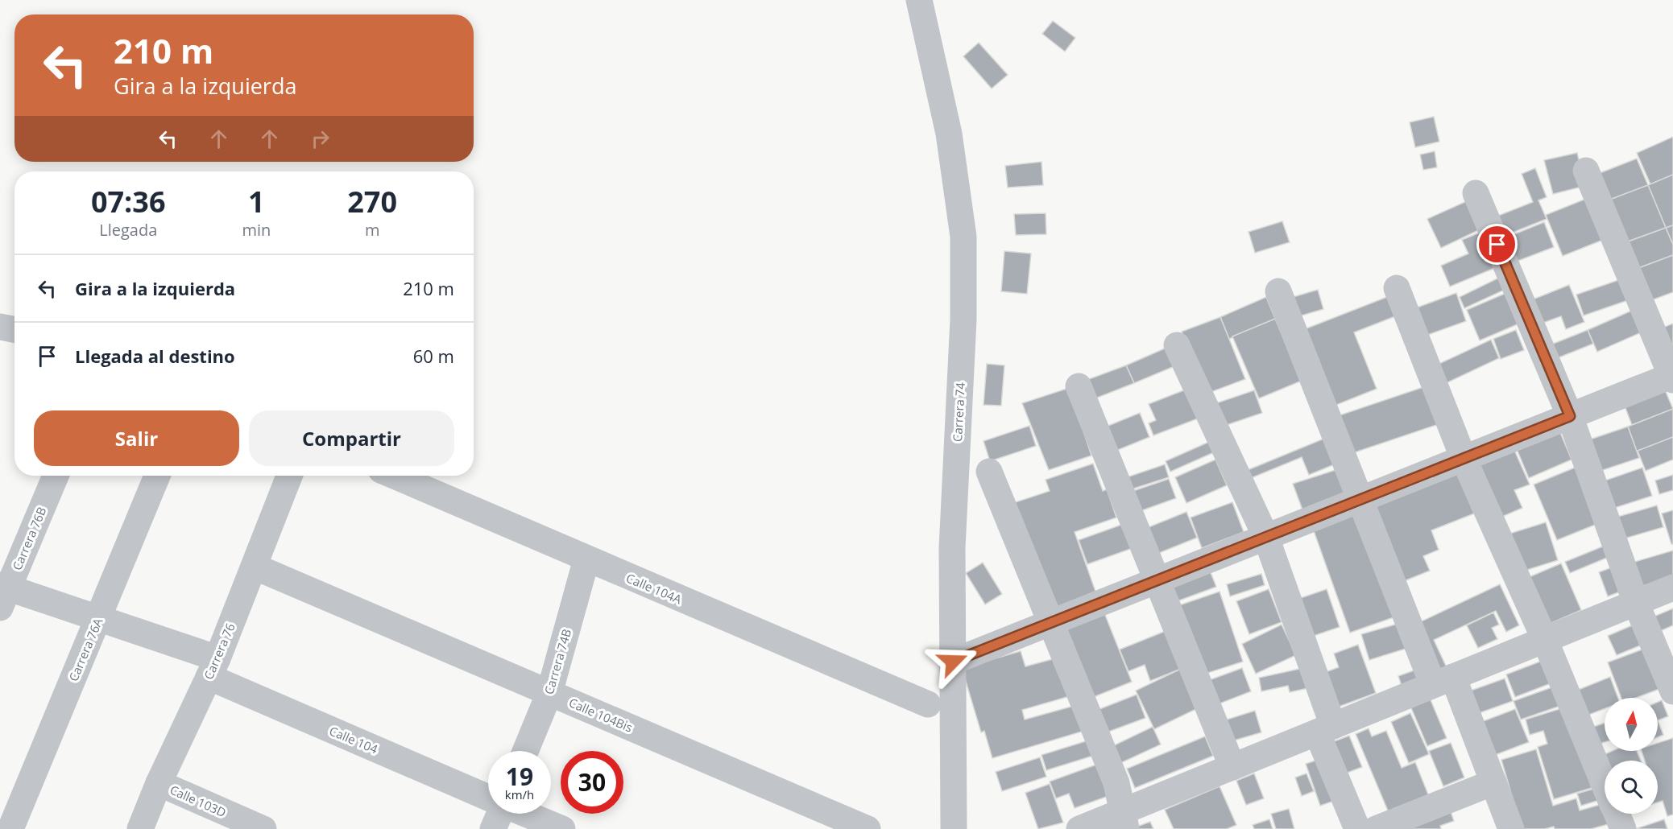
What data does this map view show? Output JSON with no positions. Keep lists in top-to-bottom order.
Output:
{
  "streets": {
    "street": [
      "Carrera 74",
      "Carrera 76B",
      "Calle 104A",
      "Carrera 76A",
      "Carrera 76",
      "Carrera 74B",
      "Calle 104Bis",
      "Calle 104",
      "Calle 103D"
    ]
  },
  "crossings": [
    ["Carrera 76B", "Calle 104"],
    ["Calle 104A", "Carrera 74B"],
    ["Carrera 76A", "Calle 104"],
    ["Carrera 76", "Calle 104Bis"],
    ["Carrera 76", "Calle 104"],
    ["Carrera 76", "Calle 103D"],
    ["Carrera 74B", "Calle 104Bis"]
  ],
  "north": "top",
  "page": {
    "turn": ["210 m", "Gira a la izquierda"],
    "eta": [
      "07:36",
      "Llegada",
      "1",
      "min",
      "270",
      "m"
    ],
    "list": [
      {
        "name": "Gira a la izquierda",
        "value": "210 m"
      },
      {
        "name": "Llegada al destino",
        "value": "60 m"
      }
    ],
    "buttons": ["Salir", "Compartir"],
    "speed": "19 km/h",
    "limit": "30"
  }
}
